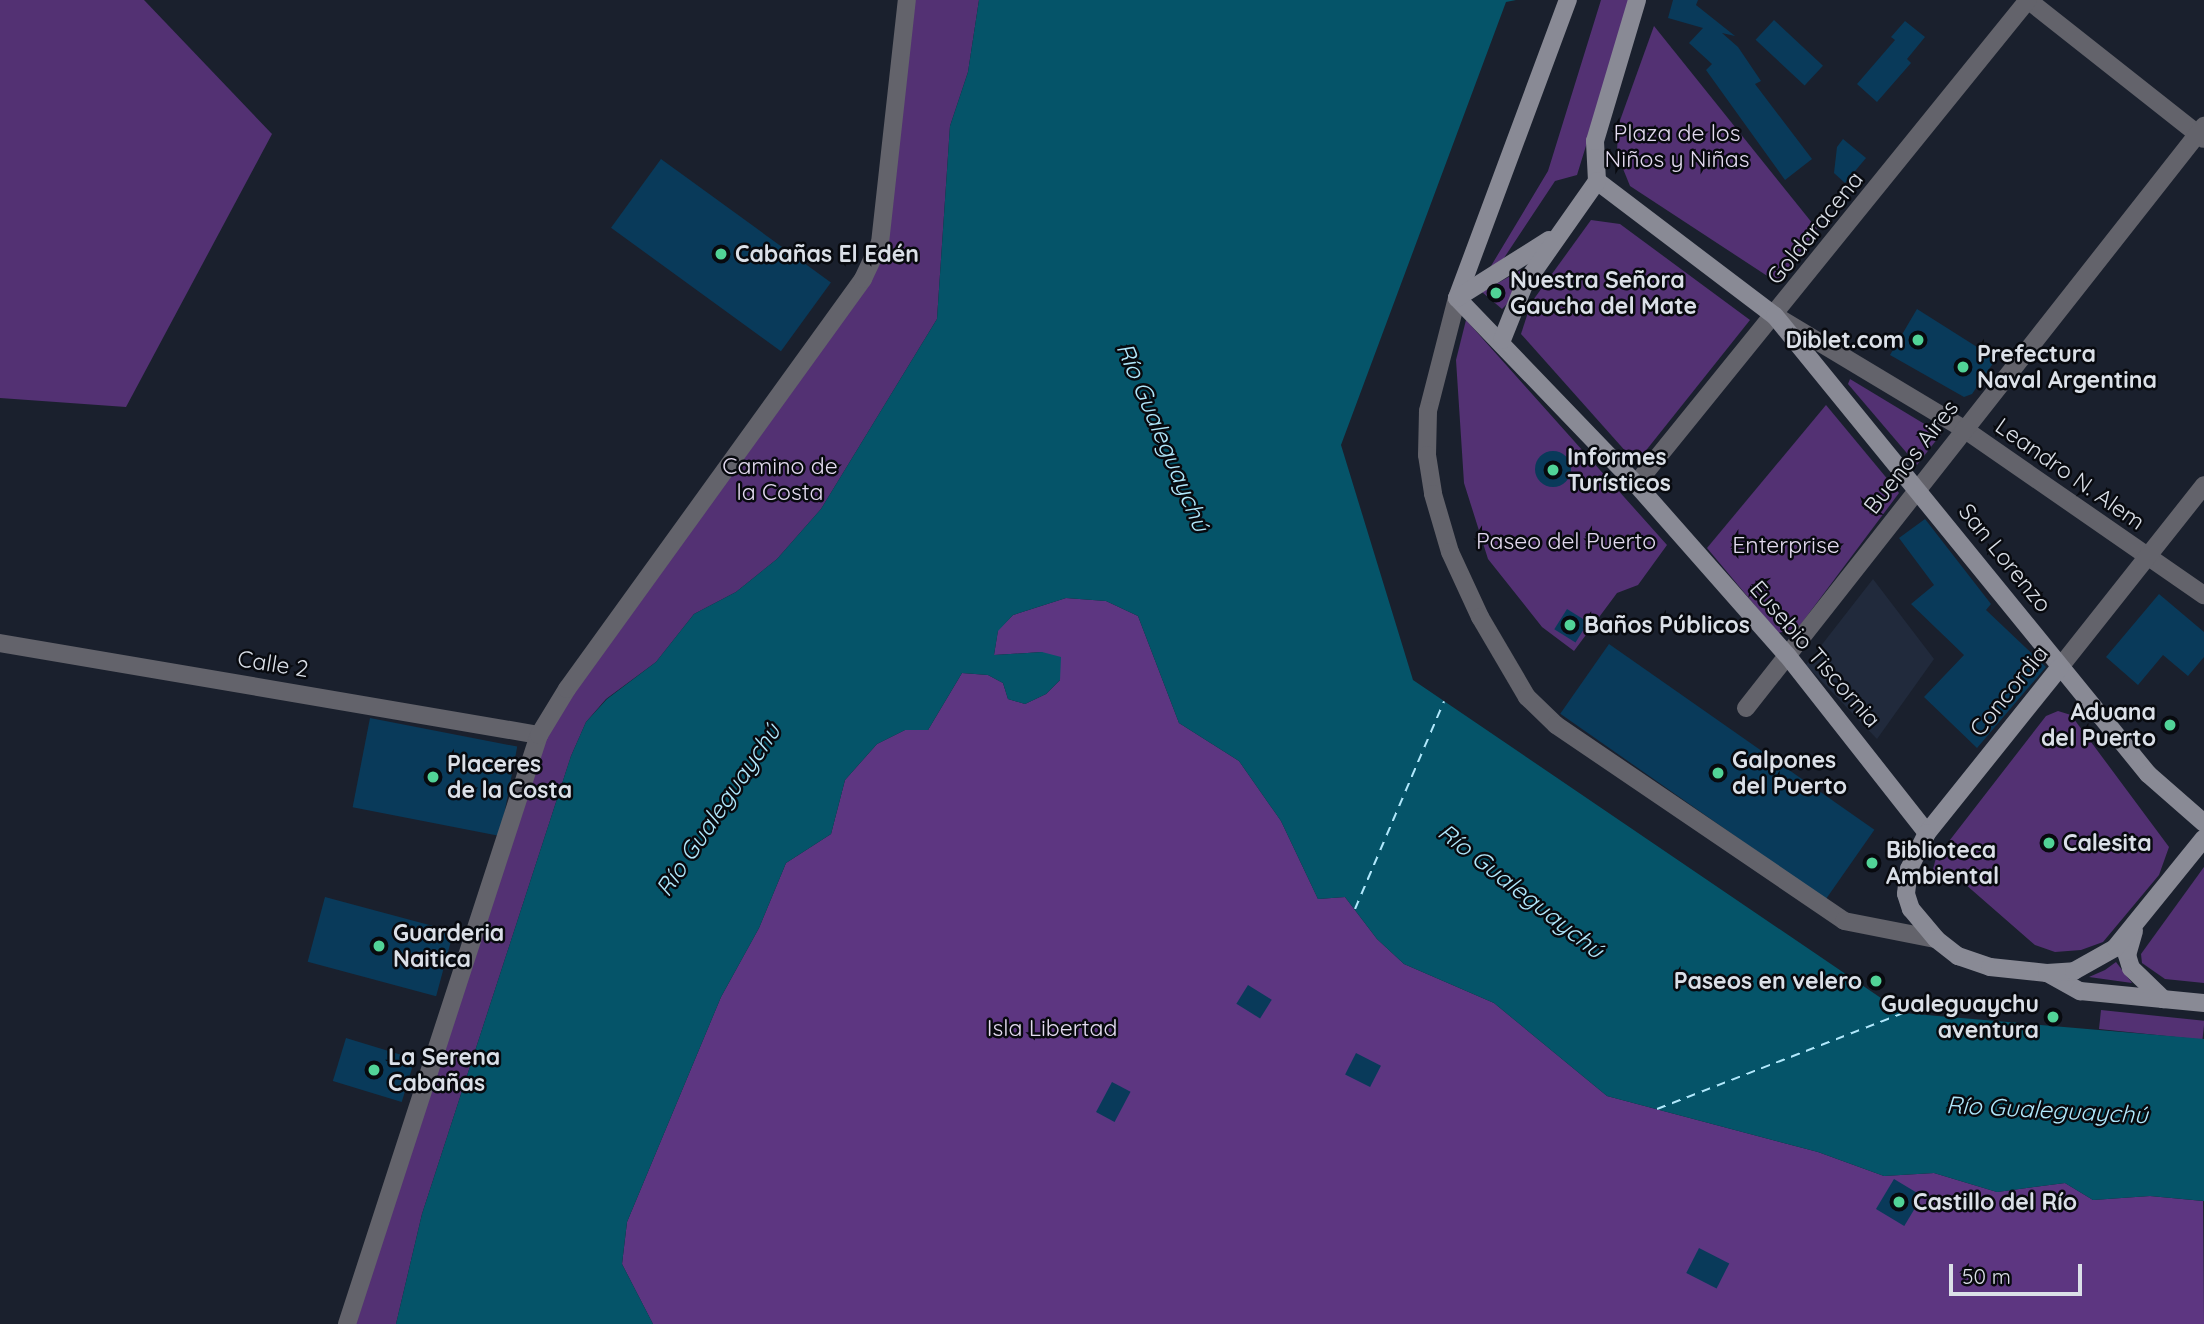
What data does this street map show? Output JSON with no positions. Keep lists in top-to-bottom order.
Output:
{
  "streets": {
    "main road": [
      "Leandro N. Alem",
      "San Lorenzo",
      "Eusebio Tiscornia",
      "Concordia"
    ],
    "street": ["Goldaracena", "Buenos Aires", "Calle 2"]
  },
  "crossings": [
    ["Goldaracena", "Leandro N. Alem"],
    ["Goldaracena", "San Lorenzo"],
    ["Goldaracena", "Eusebio Tiscornia"],
    ["Buenos Aires", "Leandro N. Alem"],
    ["Buenos Aires", "San Lorenzo"],
    ["Buenos Aires", "Eusebio Tiscornia"],
    ["Leandro N. Alem", "San Lorenzo"],
    ["Leandro N. Alem", "Concordia"],
    ["San Lorenzo", "Concordia"],
    ["Eusebio Tiscornia", "Concordia"]
  ],
  "water": ["Río Gualeguaychú"],
  "parks": [
    "Plaza de los Niños y Niñas",
    "Camino de la Costa",
    "Paseo del Puerto",
    "Enterprise",
    "Isla Libertad"
  ],
  "places": [
    "Cabañas El Edén",
    "Nuestra Señora Gaucha del Mate",
    "Diblet.com",
    "Prefectura Naval Argentina",
    "Informes Turísticos",
    "Baños Públicos",
    "Aduana del Puerto",
    "Galpones del Puerto",
    "Placeres de la Costa",
    "Calesita",
    "Biblioteca Ambiental",
    "Guarderia Naitica",
    "Paseos en velero",
    "Gualeguaychu aventura",
    "La Serena Cabañas",
    "Castillo del Río"
  ],
  "scale_bar": "50 m"
}
